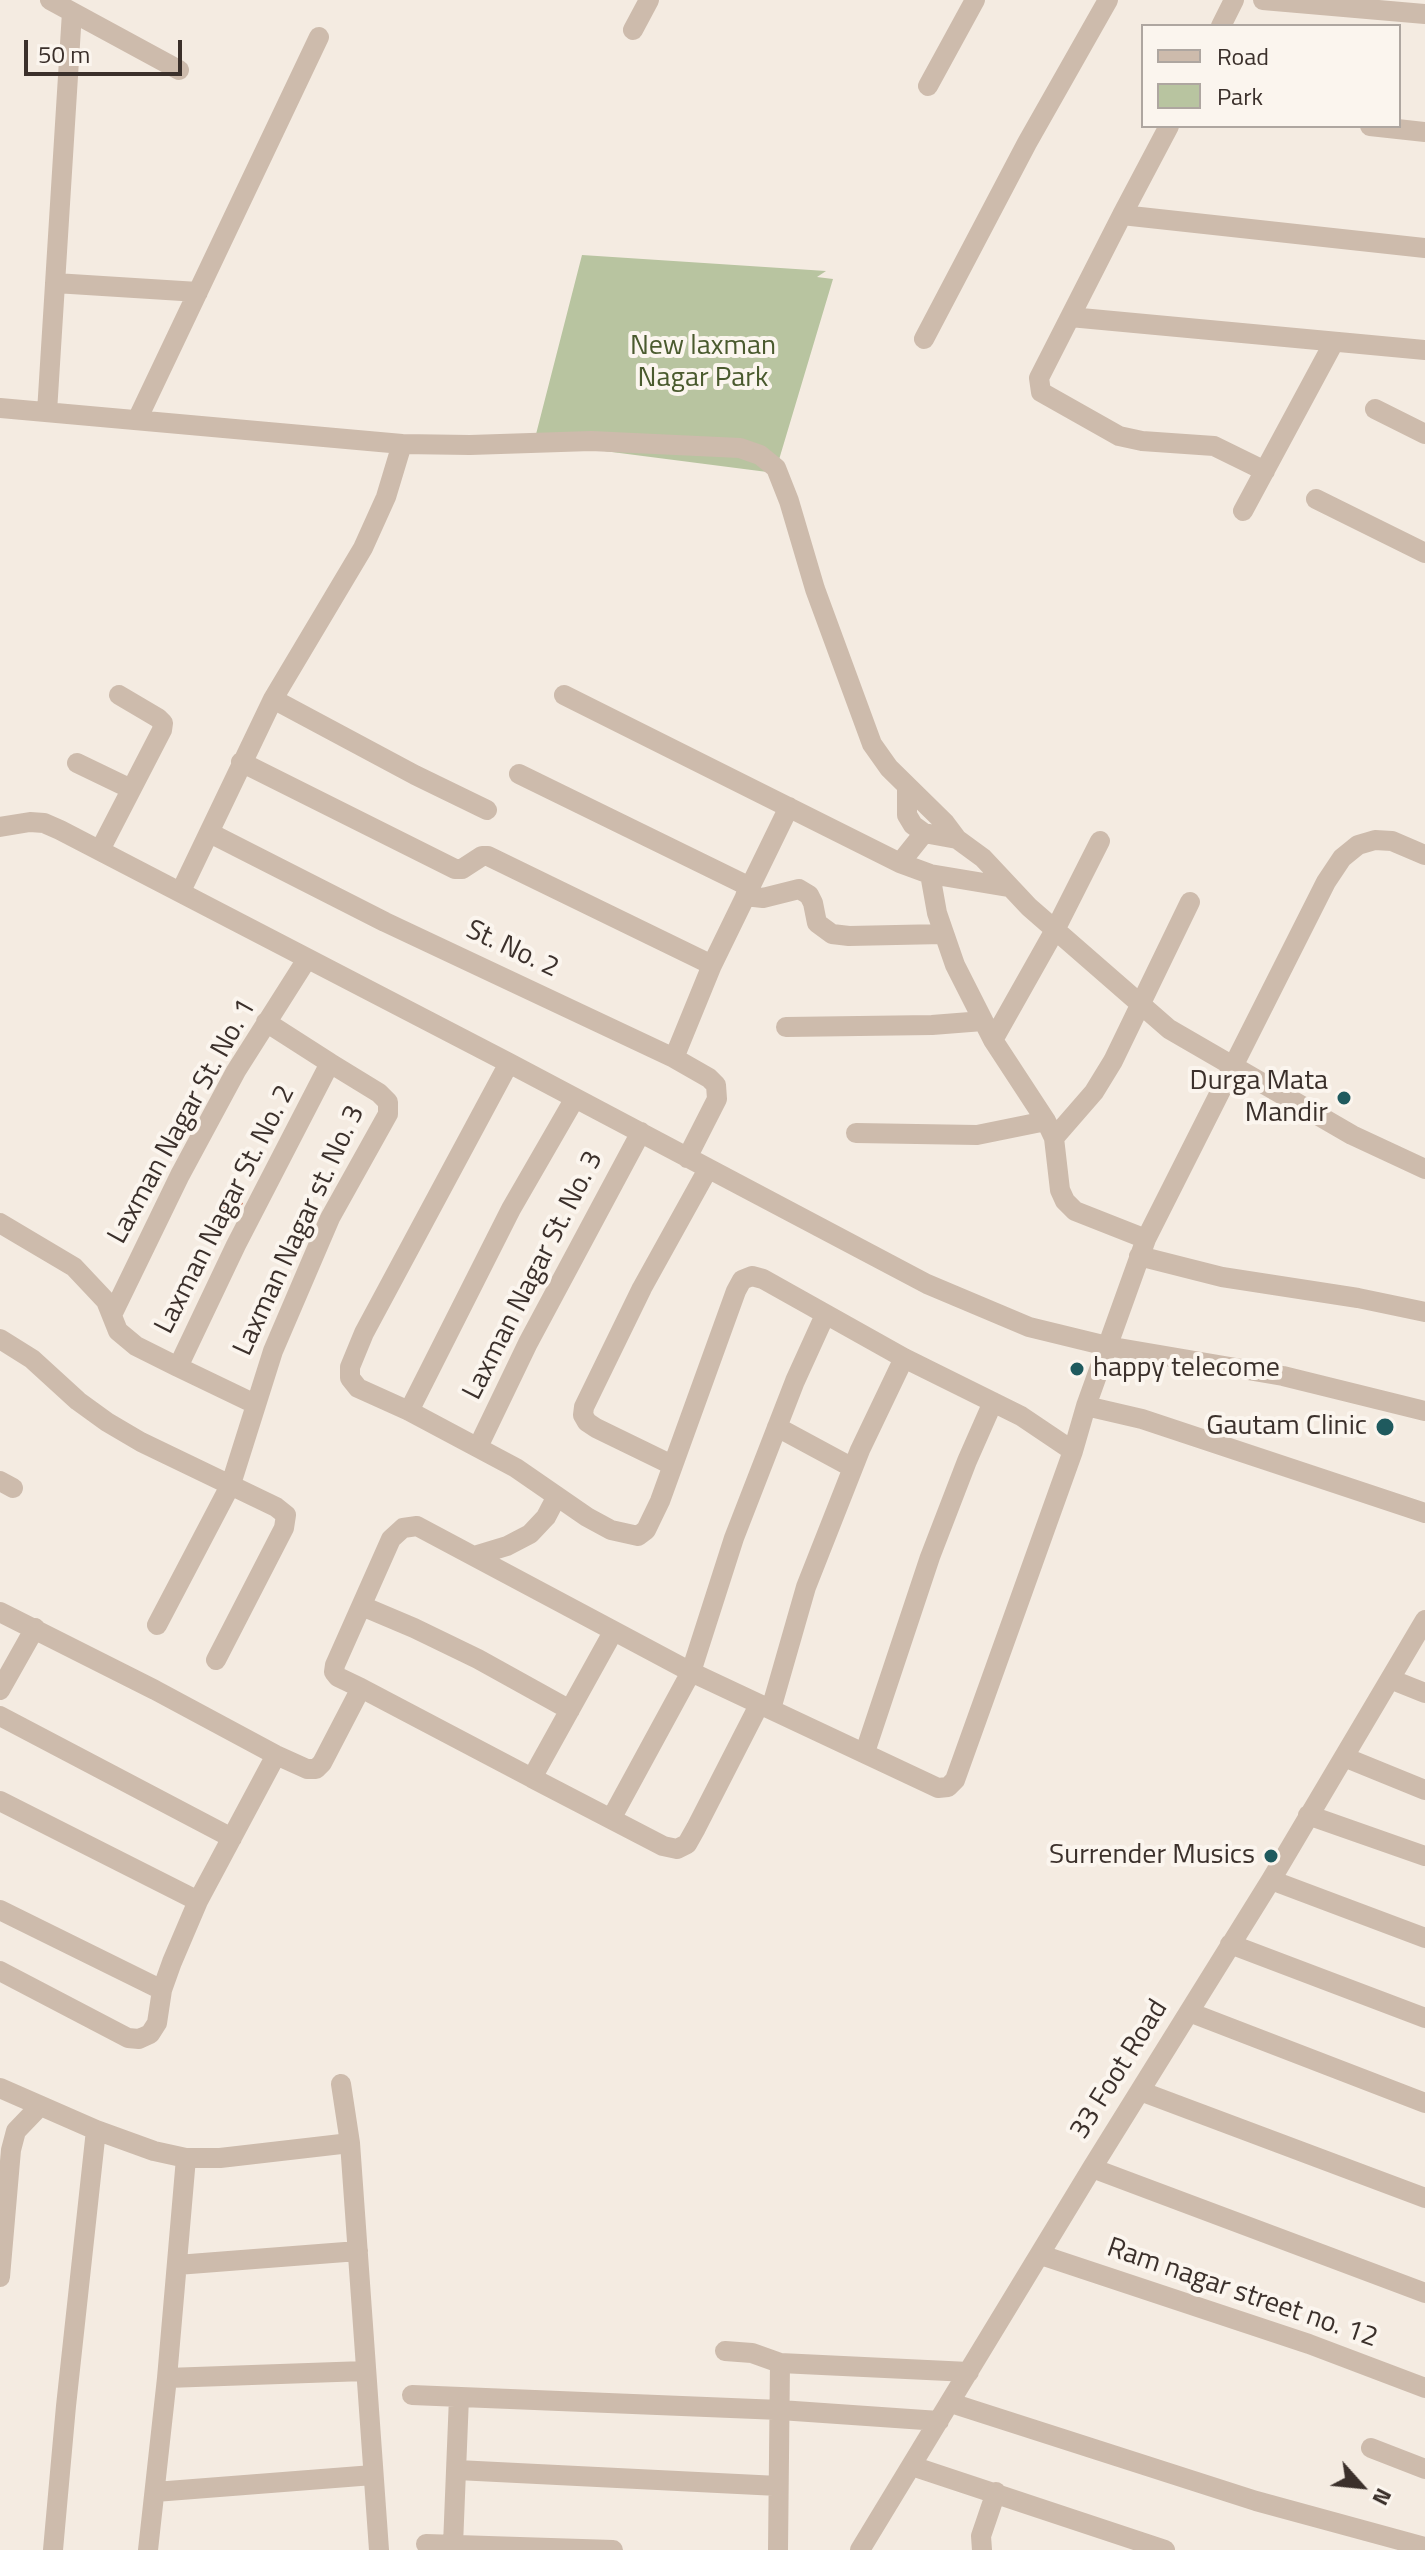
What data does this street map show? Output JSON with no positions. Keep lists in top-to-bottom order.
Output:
{
  "streets": {
    "street": [
      "St. No. 2",
      "Laxman Nagar St. No. 1",
      "Laxman Nagar St. No. 2",
      "Laxman Nagar st. No. 3",
      "Laxman Nagar St. No. 3",
      "33 Foot Road",
      "Ram nagar street no. 12"
    ]
  },
  "crossings": [
    ["Laxman Nagar St. No. 1", "Laxman Nagar St. No. 2"],
    ["Laxman Nagar St. No. 2", "Laxman Nagar st. No. 3"],
    ["33 Foot Road", "Ram nagar street no. 12"]
  ],
  "parks": ["New laxman Nagar Park"],
  "places": [
    "Durga Mata Mandir",
    "happy telecome",
    "Gautam Clinic",
    "Surrender Musics"
  ],
  "legend": ["Road", "Park"],
  "scale_bar": "50 m",
  "north": "bottom right"
}
